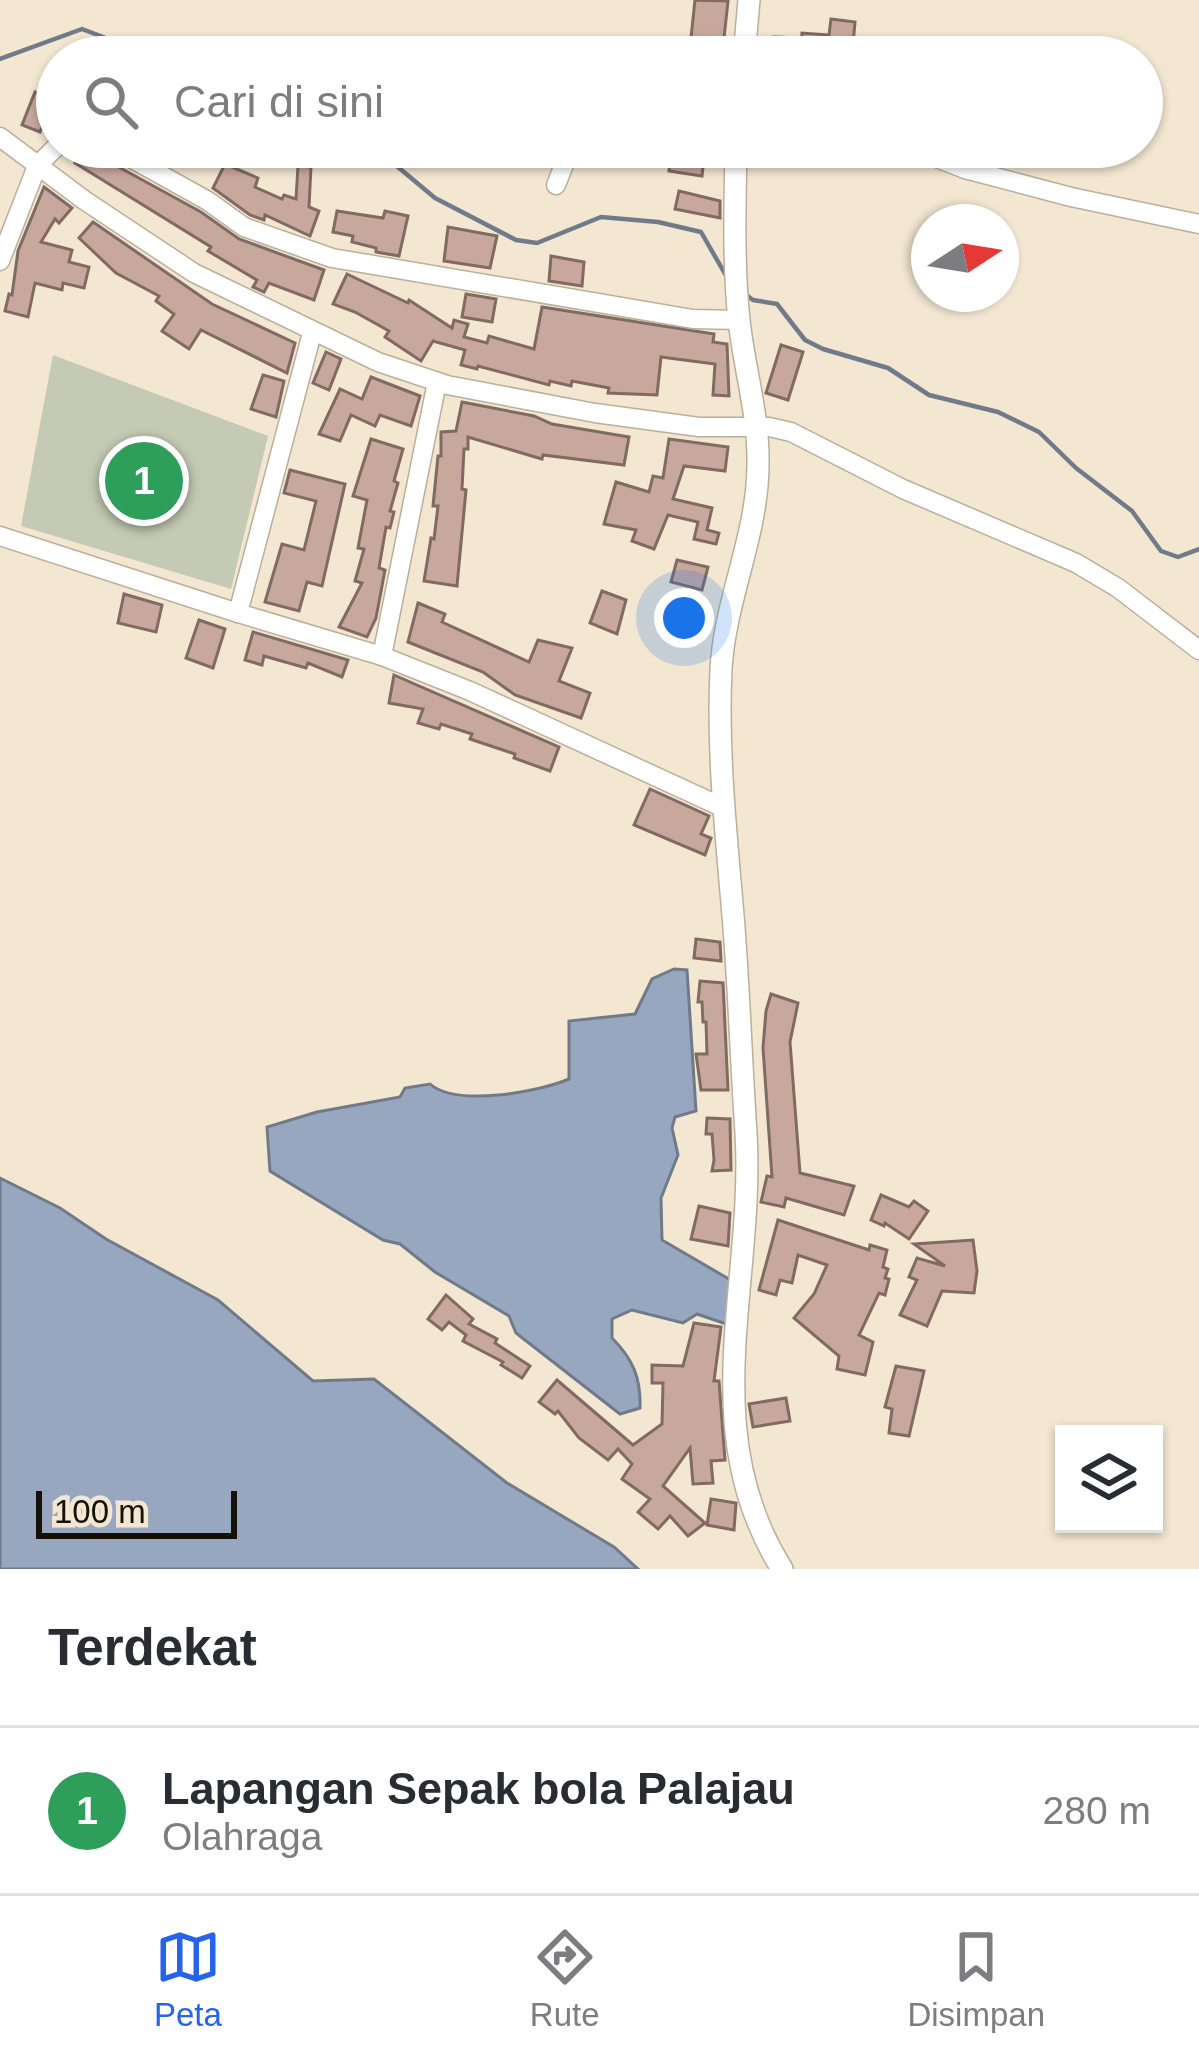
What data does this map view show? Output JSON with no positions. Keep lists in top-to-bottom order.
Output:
{
  "scale_bar": "100 m",
  "north": "right",
  "page": {
    "search": "Cari di sini",
    "pins": "1",
    "scale": "100 m",
    "heading": "Terdekat",
    "list": [
      {
        "mark": "1",
        "name": "Lapangan Sepak bola Palajau",
        "note": "Olahraga",
        "value": "280 m"
      }
    ],
    "nav": ["Peta", "Rute", "Disimpan"]
  }
}
